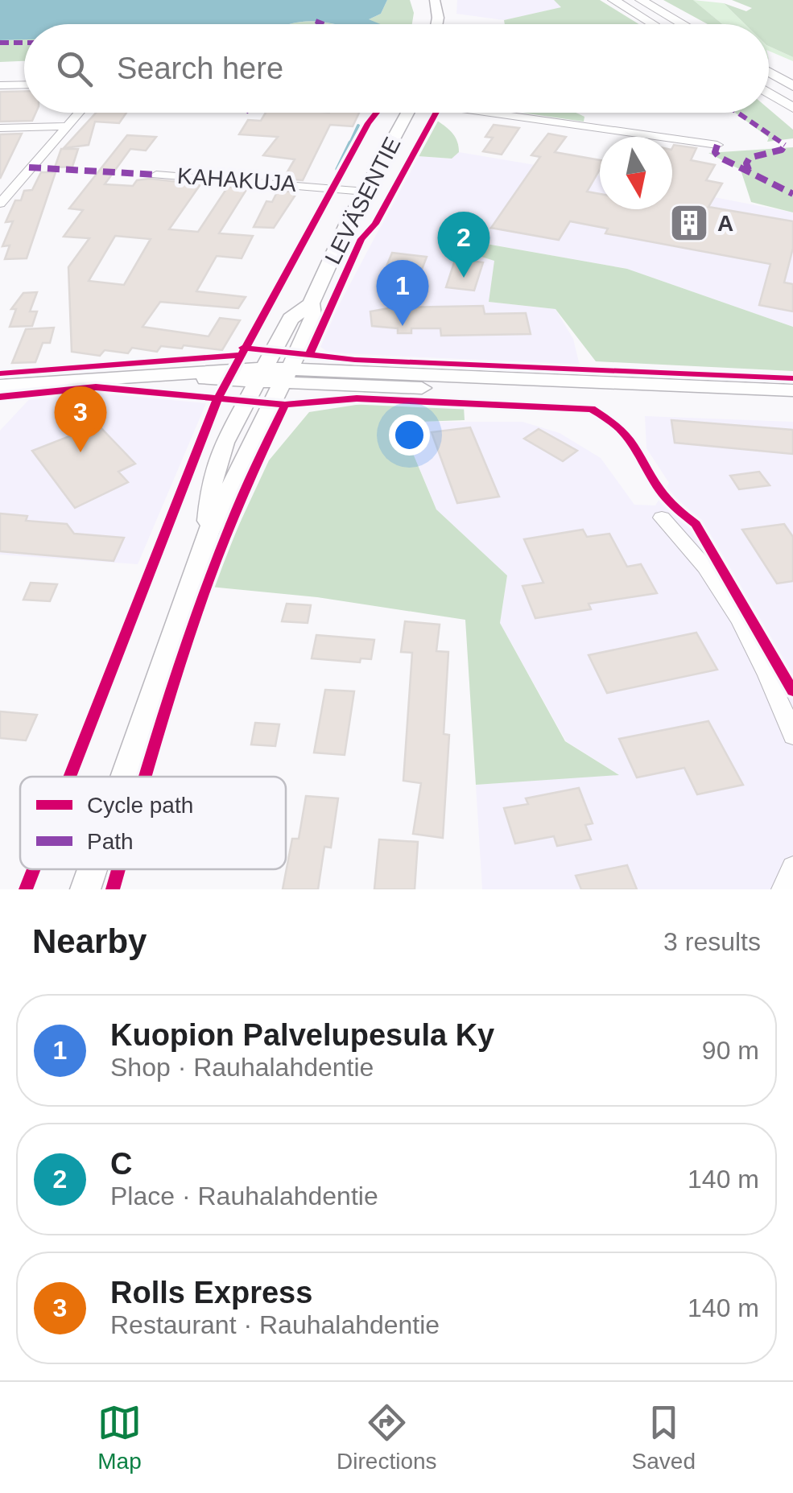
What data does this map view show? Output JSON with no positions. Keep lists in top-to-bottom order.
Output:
{
  "streets": {
    "main road": ["LEVÄSENTIE"],
    "street": ["KAHAKUJA"]
  },
  "crossings": [
    ["KAHAKUJA", "LEVÄSENTIE"]
  ],
  "places": {
    "building": ["A"]
  },
  "legend": ["Cycle path", "Path"],
  "north": "bottom",
  "page": {
    "search": "Search here",
    "pins": ["2", "1", "3"],
    "heading": ["Nearby", "3 results"],
    "list": [
      {
        "mark": "1",
        "name": "Kuopion Palvelupesula Ky",
        "note": "Shop · Rauhalahdentie",
        "value": "90 m"
      },
      {
        "mark": "2",
        "name": "C",
        "note": "Place · Rauhalahdentie",
        "value": "140 m"
      },
      {
        "mark": "3",
        "name": "Rolls Express",
        "note": "Restaurant · Rauhalahdentie",
        "value": "140 m"
      }
    ],
    "nav": ["Map", "Directions", "Saved"]
  }
}
